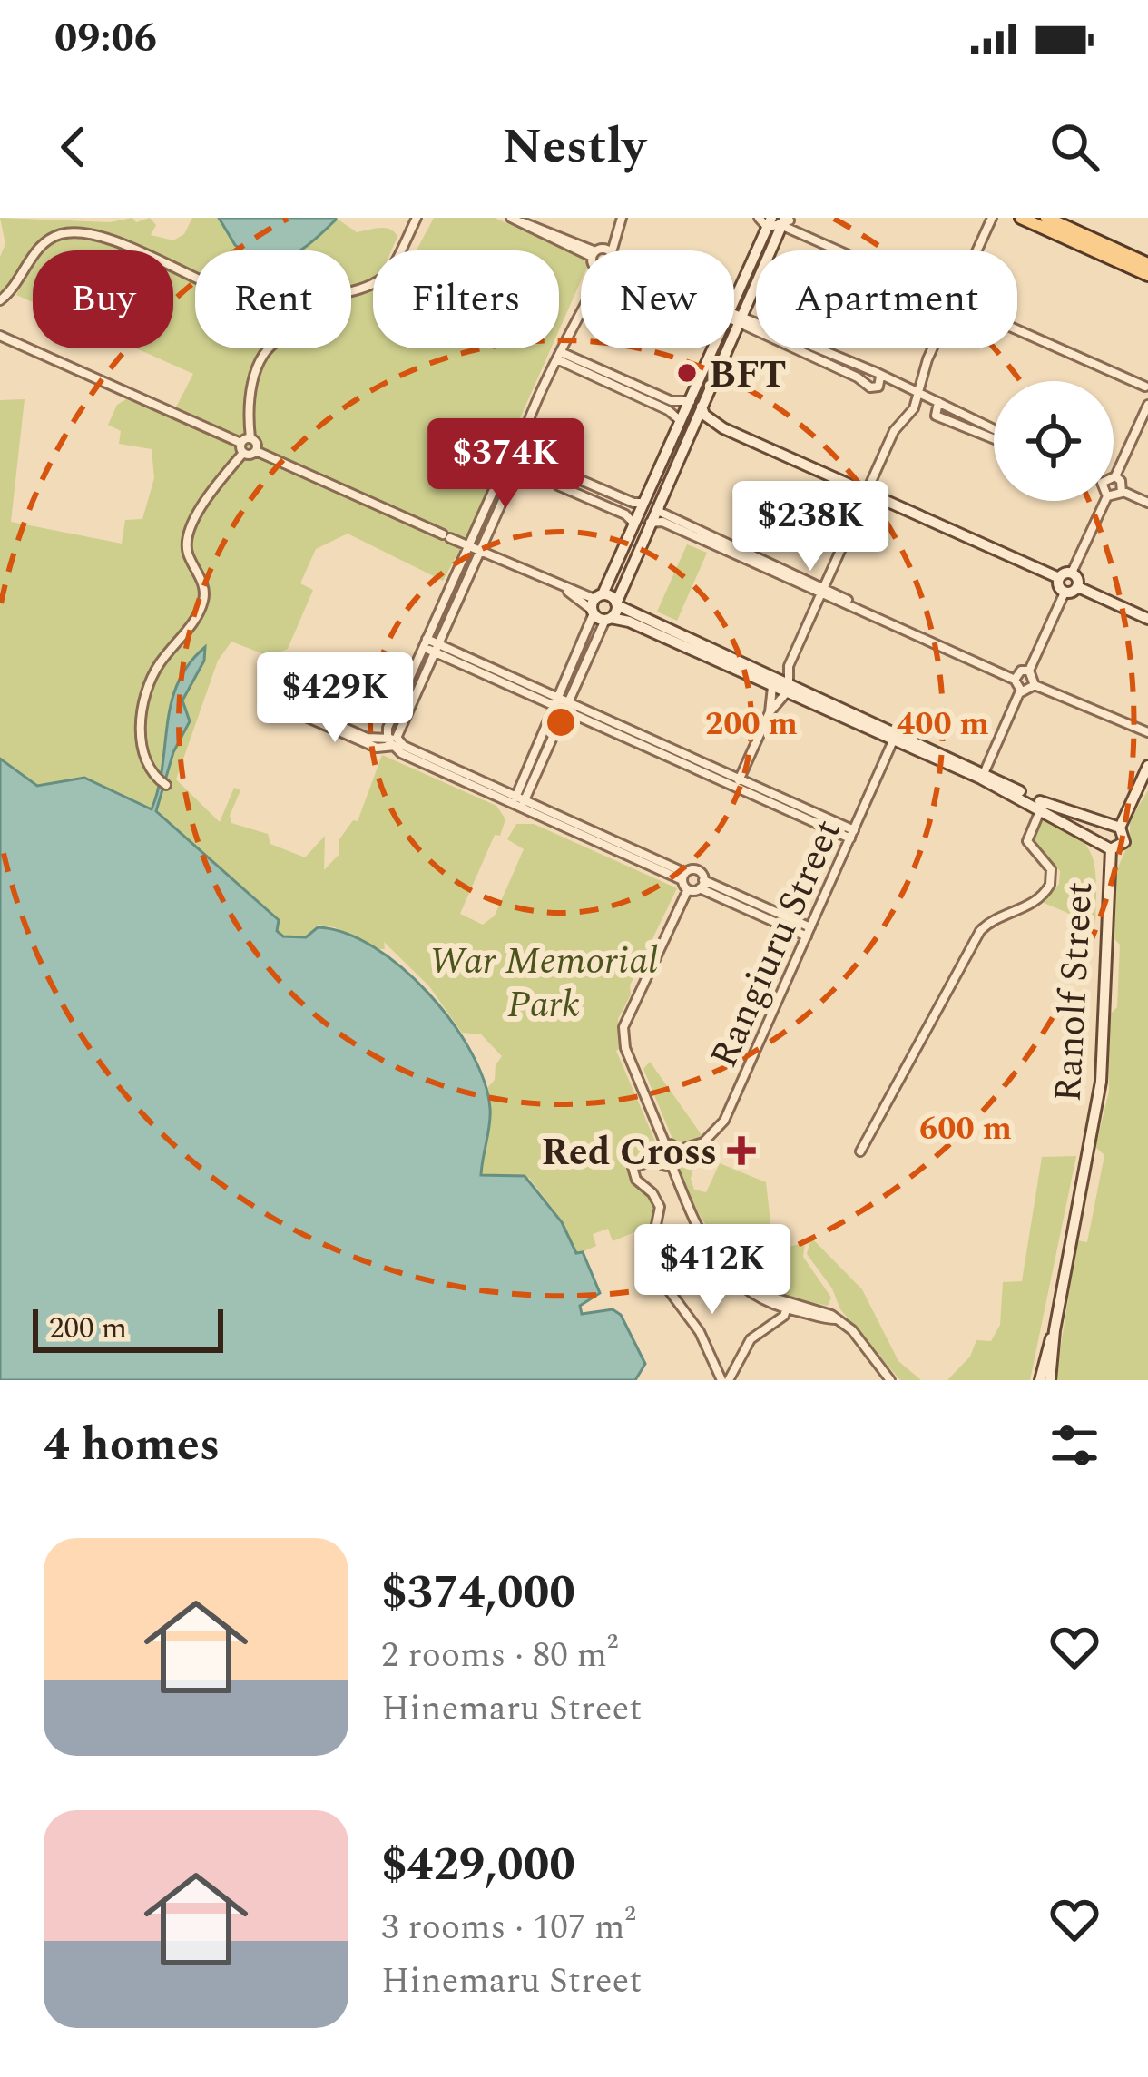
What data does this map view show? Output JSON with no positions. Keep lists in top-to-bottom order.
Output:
{
  "streets": {
    "main road": ["Ranolf Street"],
    "street": ["Rangiuru Street"]
  },
  "parks": ["War Memorial Park"],
  "places": {
    "other": ["BFT"],
    "health": ["Red Cross"]
  },
  "scale_bar": "200 m",
  "page": {
    "status": "09:06",
    "header": "Nestly",
    "chip": [
      "Buy",
      "Rent",
      "Filters",
      "New",
      "Apartment"
    ],
    "price": [
      "$374K",
      "$238K",
      "$429K",
      "$412K"
    ],
    "scale": "200 m",
    "heading": "4 homes",
    "list": [
      {
        "name": "$374,000",
        "note": "2 rooms · 80 m² · Hinemaru Street"
      },
      {
        "name": "$429,000",
        "note": "3 rooms · 107 m² · Hinemaru Street"
      }
    ]
  },
  "rings": ["200 m", "400 m", "600 m"]
}
